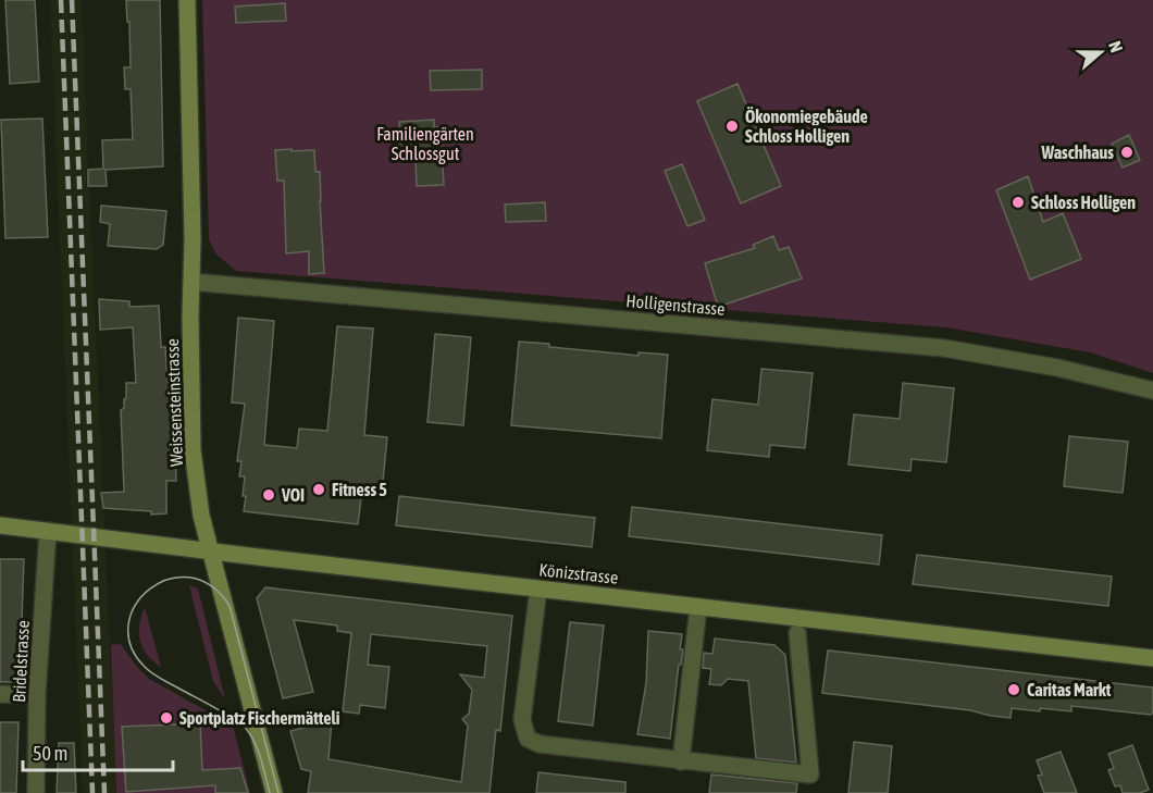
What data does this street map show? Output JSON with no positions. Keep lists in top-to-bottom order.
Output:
{
  "streets": {
    "main road": ["Weissensteinstrasse", "Könizstrasse"],
    "street": ["Holligenstrasse", "Bridelstrasse"]
  },
  "crossings": [
    ["Holligenstrasse", "Weissensteinstrasse"],
    ["Weissensteinstrasse", "Könizstrasse"],
    ["Könizstrasse", "Bridelstrasse"]
  ],
  "parks": ["Familiengärten Schlossgut"],
  "places": [
    "Ökonomiegebäude Schloss Holligen",
    "Waschhaus",
    "Schloss Holligen",
    "Fitness 5",
    "VOI",
    "Caritas Markt",
    "Sportplatz Fischermätteli"
  ],
  "scale_bar": "50 m",
  "north": "right"
}
